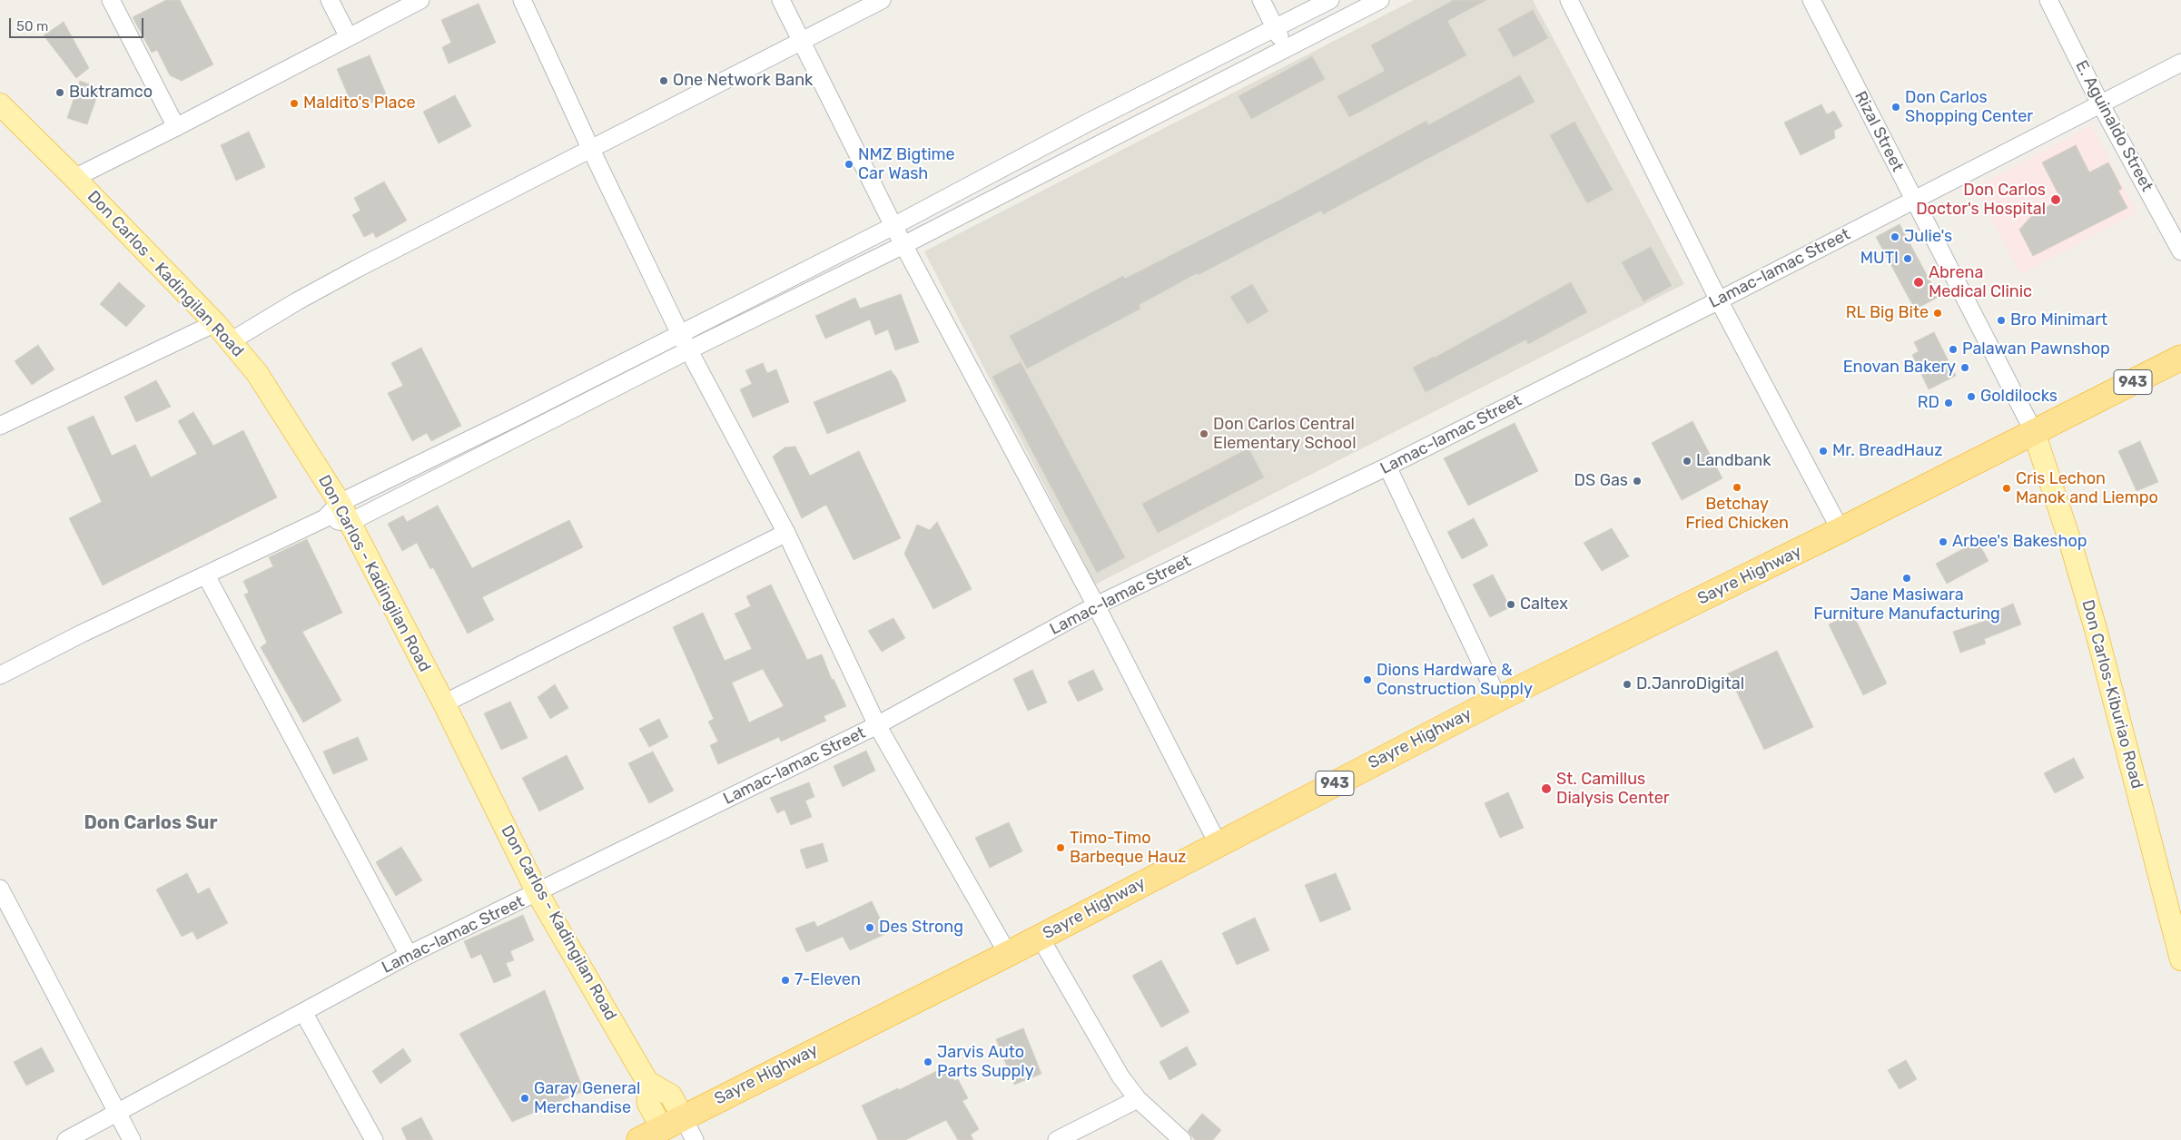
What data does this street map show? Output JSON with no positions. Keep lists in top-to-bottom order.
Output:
{
  "streets": {
    "highway": ["943", "Sayre Highway"],
    "main road": ["Don Carlos - Kadingilan Road", "Don Carlos-Kiburiao Road"],
    "street": ["E. Aguinaldo Street", "Rizal Street", "Lamac-lamac Street"]
  },
  "crossings": [
    ["E. Aguinaldo Street", "Lamac-lamac Street"],
    ["Rizal Street", "Lamac-lamac Street"],
    ["Rizal Street", "Sayre Highway"],
    ["Rizal Street", "Don Carlos-Kiburiao Road"],
    ["Lamac-lamac Street", "Don Carlos - Kadingilan Road"],
    ["Don Carlos - Kadingilan Road", "Sayre Highway"],
    ["Sayre Highway", "Don Carlos-Kiburiao Road"]
  ],
  "districts": ["Don Carlos Sur"],
  "places": [
    "One Network Bank",
    "Buktramco",
    "Maldito's Place",
    "Don Carlos Shopping Center",
    "NMZ Bigtime Car Wash",
    "Don Carlos Doctor's Hospital",
    "Julie's",
    "MUTI",
    "Abrena Medical Clinic",
    "RL Big Bite",
    "Bro Minimart",
    "Palawan Pawnshop",
    "Enovan Bakery",
    "Goldilocks",
    "RD",
    "Don Carlos Central Elementary School",
    "Mr. BreadHauz",
    "Landbank",
    "DS Gas",
    "Betchay Fried Chicken",
    "Cris Lechon Manok and Liempo",
    "Arbee's Bakeshop",
    "Jane Masiwara Furniture Manufacturing",
    "Caltex",
    "Dions Hardware & Construction Supply",
    "D.JanroDigital",
    "St. Camillus Dialysis Center",
    "Timo-Timo Barbeque Hauz",
    "Des Strong",
    "7-Eleven",
    "Jarvis Auto Parts Supply",
    "Garay General Merchandise"
  ],
  "scale_bar": "50 m"
}
